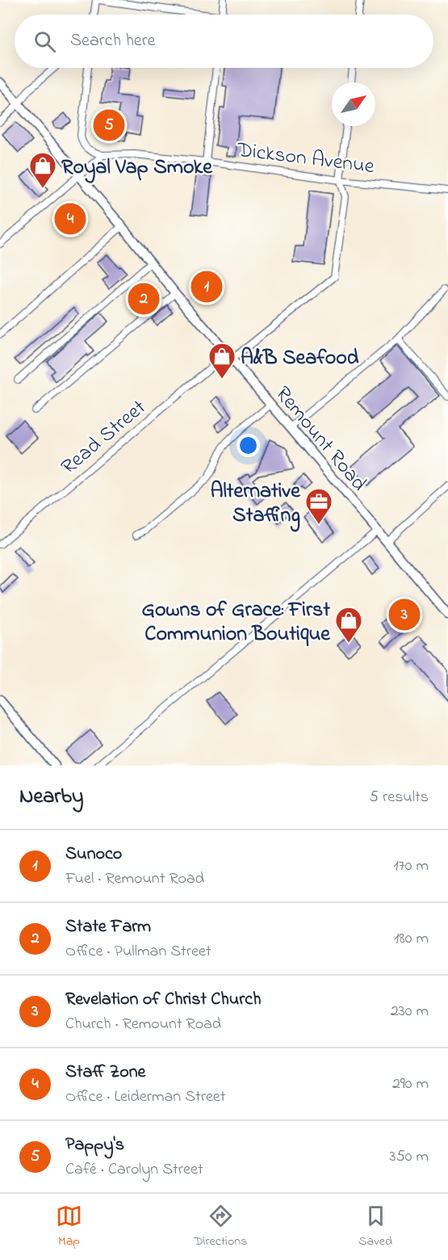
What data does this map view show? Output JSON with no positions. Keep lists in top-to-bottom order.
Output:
{
  "streets": {
    "main road": ["Remount Road"],
    "street": ["Dickson Avenue", "Read Street"]
  },
  "crossings": [
    ["Dickson Avenue", "Read Street"],
    ["Read Street", "Remount Road"]
  ],
  "places": {
    "shop": ["Royal Vap Smoke", "A&B Seafood", "Gowns of Grace: First Communion Boutique"],
    "office": ["Alternative Staffing"]
  },
  "north": "top right",
  "page": {
    "search": "Search here",
    "pins": [
      "5",
      "4",
      "1",
      "2",
      "3"
    ],
    "heading": ["Nearby", "5 results"],
    "list": [
      {
        "mark": "1",
        "name": "Sunoco",
        "note": "Fuel · Remount Road",
        "value": "170 m"
      },
      {
        "mark": "2",
        "name": "State Farm",
        "note": "Office · Pullman Street",
        "value": "180 m"
      },
      {
        "mark": "3",
        "name": "Revelation of Christ Church",
        "note": "Church · Remount Road",
        "value": "230 m"
      },
      {
        "mark": "4",
        "name": "Staff Zone",
        "note": "Office · Leiderman Street",
        "value": "290 m"
      },
      {
        "mark": "5",
        "name": "Pappy's",
        "note": "Café · Carolyn Street",
        "value": "350 m"
      }
    ],
    "nav": ["Map", "Directions", "Saved"]
  }
}
